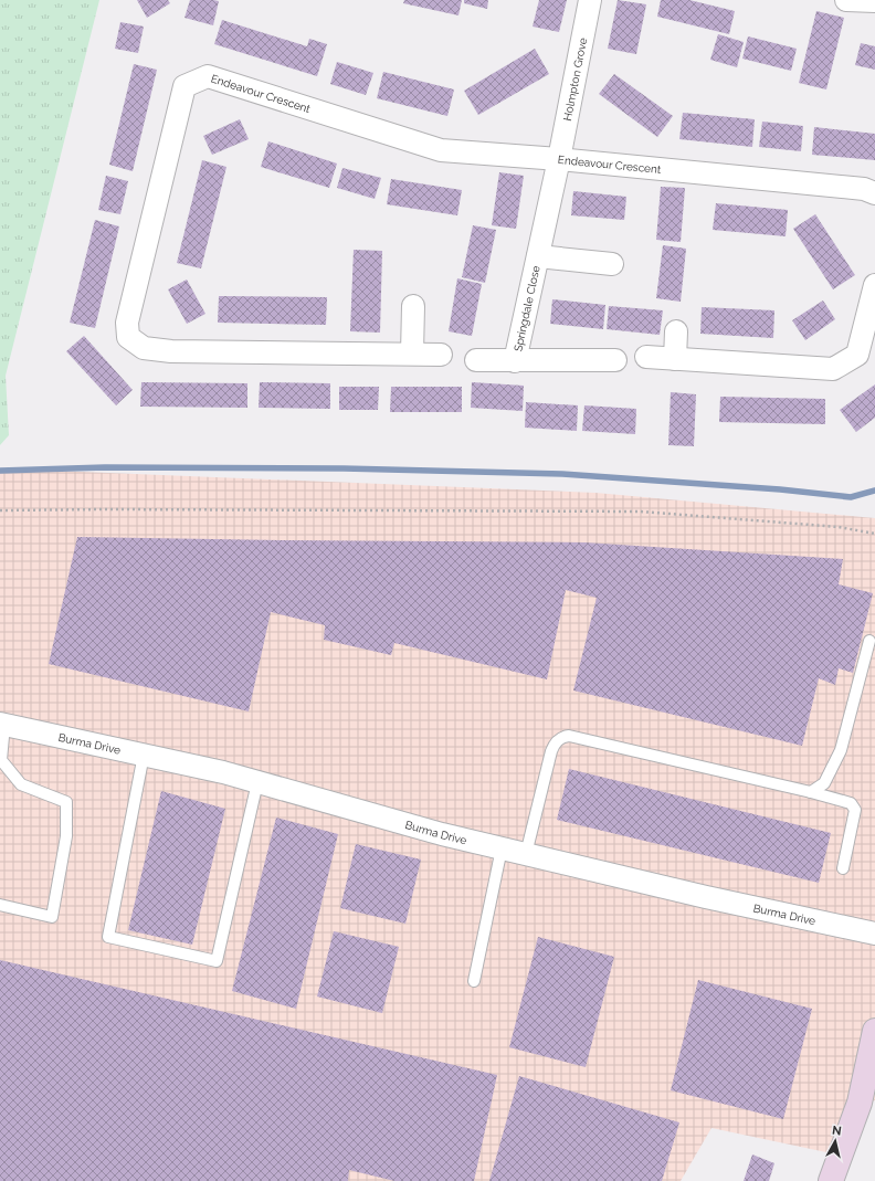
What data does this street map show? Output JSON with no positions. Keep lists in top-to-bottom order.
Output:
{
  "streets": {
    "street": [
      "Holmpton Grove",
      "Endeavour Crescent",
      "Springdale Close",
      "Burma Drive"
    ]
  },
  "crossings": [
    ["Holmpton Grove", "Endeavour Crescent"],
    ["Holmpton Grove", "Springdale Close"],
    ["Endeavour Crescent", "Springdale Close"]
  ],
  "north": "top"
}
